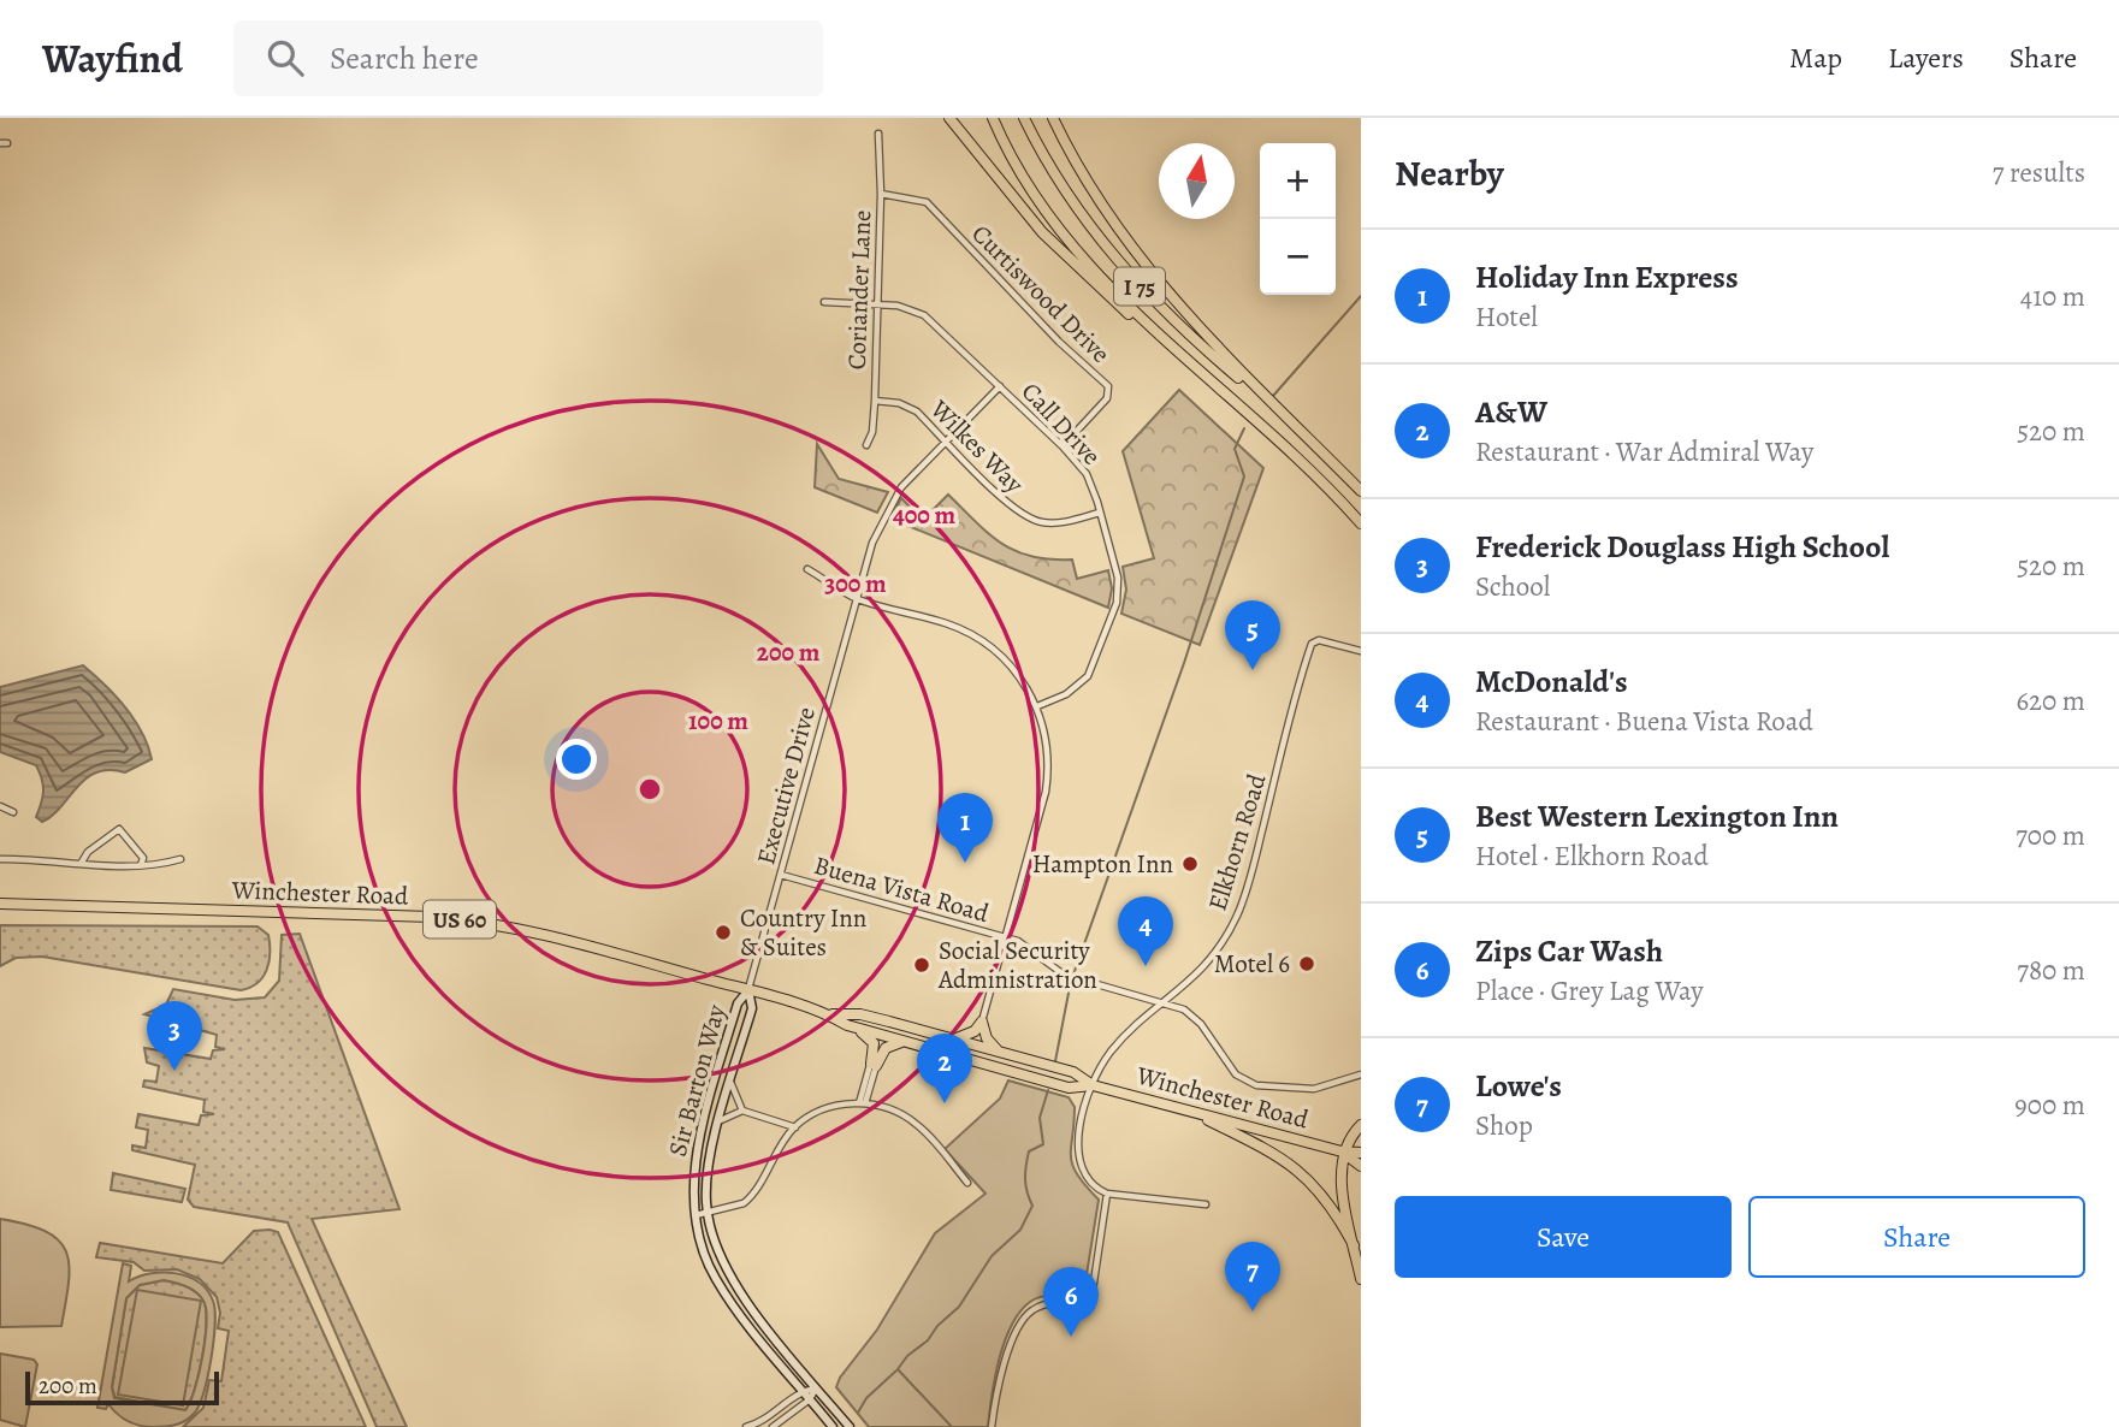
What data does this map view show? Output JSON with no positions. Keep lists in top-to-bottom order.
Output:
{
  "streets": {
    "highway": ["I 75", "Winchester Road", "US 60"],
    "main road": ["Sir Barton Way"],
    "street": [
      "Coriander Lane",
      "Curtiswood Drive",
      "Call Drive",
      "Wilkes Way",
      "Executive Drive",
      "Elkhorn Road",
      "Buena Vista Road"
    ]
  },
  "crossings": [
    ["Coriander Lane", "Curtiswood Drive"],
    ["Coriander Lane", "Call Drive"],
    ["Coriander Lane", "Wilkes Way"],
    ["Curtiswood Drive", "Call Drive"],
    ["Call Drive", "Wilkes Way"],
    ["Call Drive", "Executive Drive"],
    ["Wilkes Way", "Executive Drive"],
    ["Executive Drive", "Buena Vista Road"],
    ["Executive Drive", "Winchester Road"],
    ["Executive Drive", "Sir Barton Way"],
    ["Elkhorn Road", "Buena Vista Road"],
    ["Elkhorn Road", "Winchester Road"],
    ["Winchester Road", "Sir Barton Way"]
  ],
  "places": [
    "Hampton Inn",
    "Country Inn & Suites",
    "Motel 6",
    "Social Security Administration"
  ],
  "scale_bar": "200 m",
  "north": "top",
  "page": {
    "header": "Wayfind",
    "search": "Search here",
    "nav": ["Map", "Layers", "Share"],
    "heading": ["Nearby", "7 results"],
    "map_buttons": ["+", "−"],
    "list": [
      {
        "mark": "1",
        "name": "Holiday Inn Express",
        "note": "Hotel",
        "value": "410 m"
      },
      {
        "mark": "2",
        "name": "A&W",
        "note": "Restaurant · War Admiral Way",
        "value": "520 m"
      },
      {
        "mark": "3",
        "name": "Frederick Douglass High School",
        "note": "School",
        "value": "520 m"
      },
      {
        "mark": "4",
        "name": "McDonald's",
        "note": "Restaurant · Buena Vista Road",
        "value": "620 m"
      },
      {
        "mark": "5",
        "name": "Best Western Lexington Inn",
        "note": "Hotel · Elkhorn Road",
        "value": "700 m"
      },
      {
        "mark": "6",
        "name": "Zips Car Wash",
        "note": "Place · Grey Lag Way",
        "value": "780 m"
      },
      {
        "mark": "7",
        "name": "Lowe's",
        "note": "Shop",
        "value": "900 m"
      }
    ],
    "pins": [
      "5",
      "1",
      "4",
      "3",
      "2",
      "7",
      "6"
    ],
    "buttons": ["Save", "Share"],
    "scale": "200 m"
  },
  "rings": [
    "400 m",
    "300 m",
    "200 m",
    "100 m"
  ]
}
